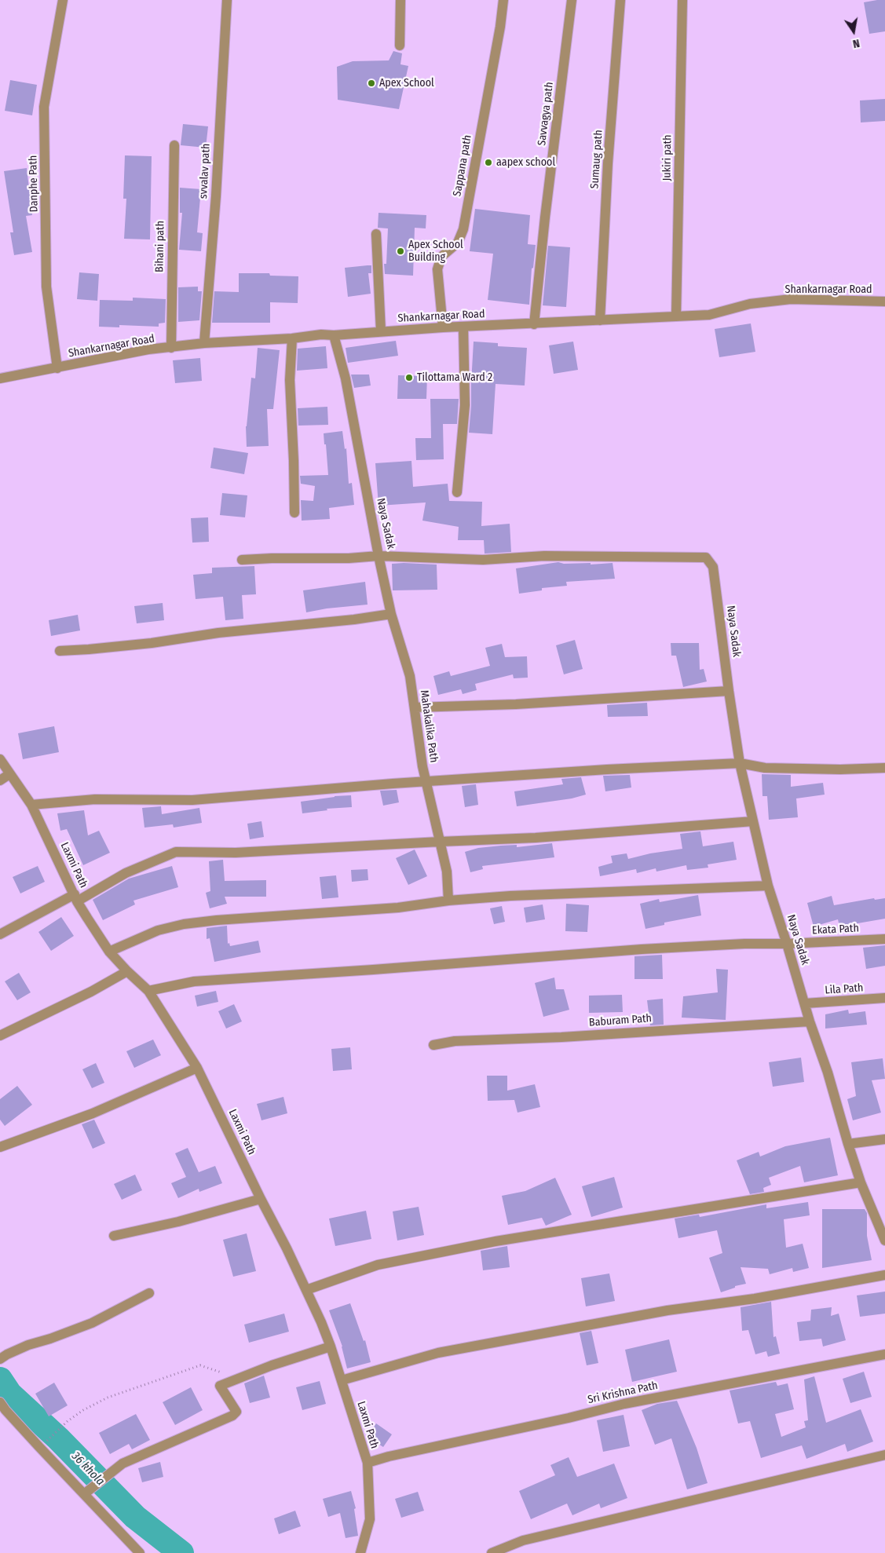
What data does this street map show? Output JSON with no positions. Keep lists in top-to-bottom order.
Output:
{
  "streets": {
    "street": [
      "Savvagya path",
      "Jukiri path",
      "Sumaug path",
      "Sappana path",
      "svvalav path",
      "Danphe Path",
      "Bihani path",
      "Shankarnagar Road",
      "Naya Sadak",
      "Mahakalika Path",
      "Laxmi Path",
      "Ekata Path",
      "Lila Path",
      "Baburam Path",
      "Sri Krishna Path"
    ]
  },
  "crossings": [
    ["Savvagya path", "Shankarnagar Road"],
    ["Jukiri path", "Shankarnagar Road"],
    ["Sumaug path", "Shankarnagar Road"],
    ["Sappana path", "Shankarnagar Road"],
    ["svvalav path", "Shankarnagar Road"],
    ["Danphe Path", "Shankarnagar Road"],
    ["Bihani path", "Shankarnagar Road"],
    ["Shankarnagar Road", "Naya Sadak"],
    ["Naya Sadak", "Mahakalika Path"],
    ["Naya Sadak", "Ekata Path"],
    ["Naya Sadak", "Lila Path"],
    ["Naya Sadak", "Baburam Path"],
    ["Laxmi Path", "Ekata Path"],
    ["Laxmi Path", "Sri Krishna Path"]
  ],
  "water": ["36 khola"],
  "places": [
    "Apex School",
    "aapex school",
    "Apex School Building",
    "Tilottama Ward 2"
  ],
  "north": "bottom"
}
